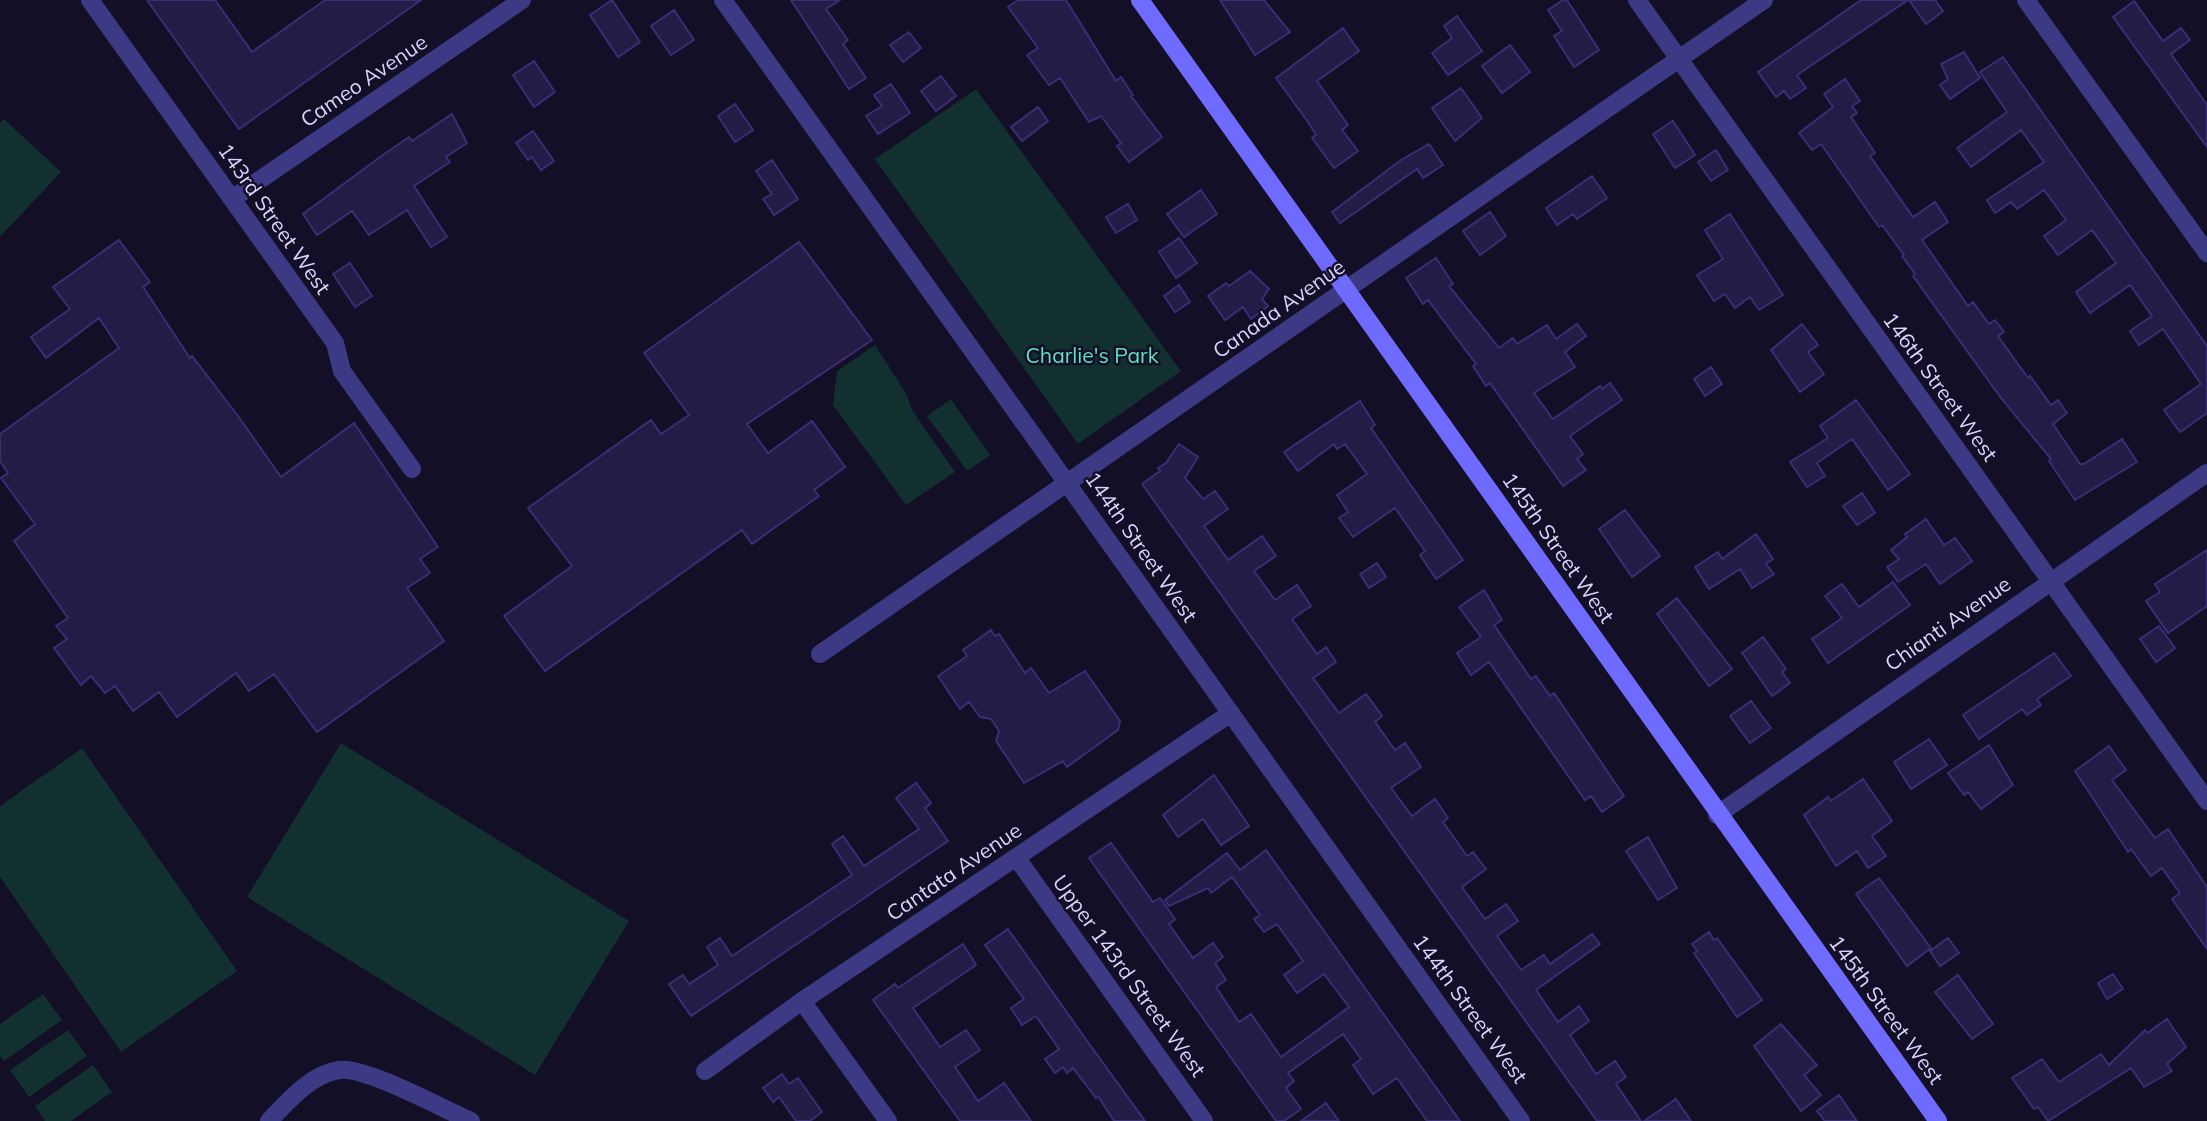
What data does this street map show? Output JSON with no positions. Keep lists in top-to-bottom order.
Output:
{
  "streets": {
    "street": [
      "Cameo Avenue",
      "143rd Street West",
      "Canada Avenue",
      "146th Street West",
      "144th Street West",
      "145th Street West",
      "Chianti Avenue",
      "Cantata Avenue",
      "Upper 143rd Street West"
    ]
  },
  "crossings": [
    ["Cameo Avenue", "143rd Street West"],
    ["Canada Avenue", "146th Street West"],
    ["Canada Avenue", "144th Street West"],
    ["Canada Avenue", "145th Street West"],
    ["146th Street West", "Chianti Avenue"],
    ["144th Street West", "Cantata Avenue"],
    ["145th Street West", "Chianti Avenue"],
    ["Cantata Avenue", "Upper 143rd Street West"]
  ],
  "parks": ["Charlie's Park"]
}
